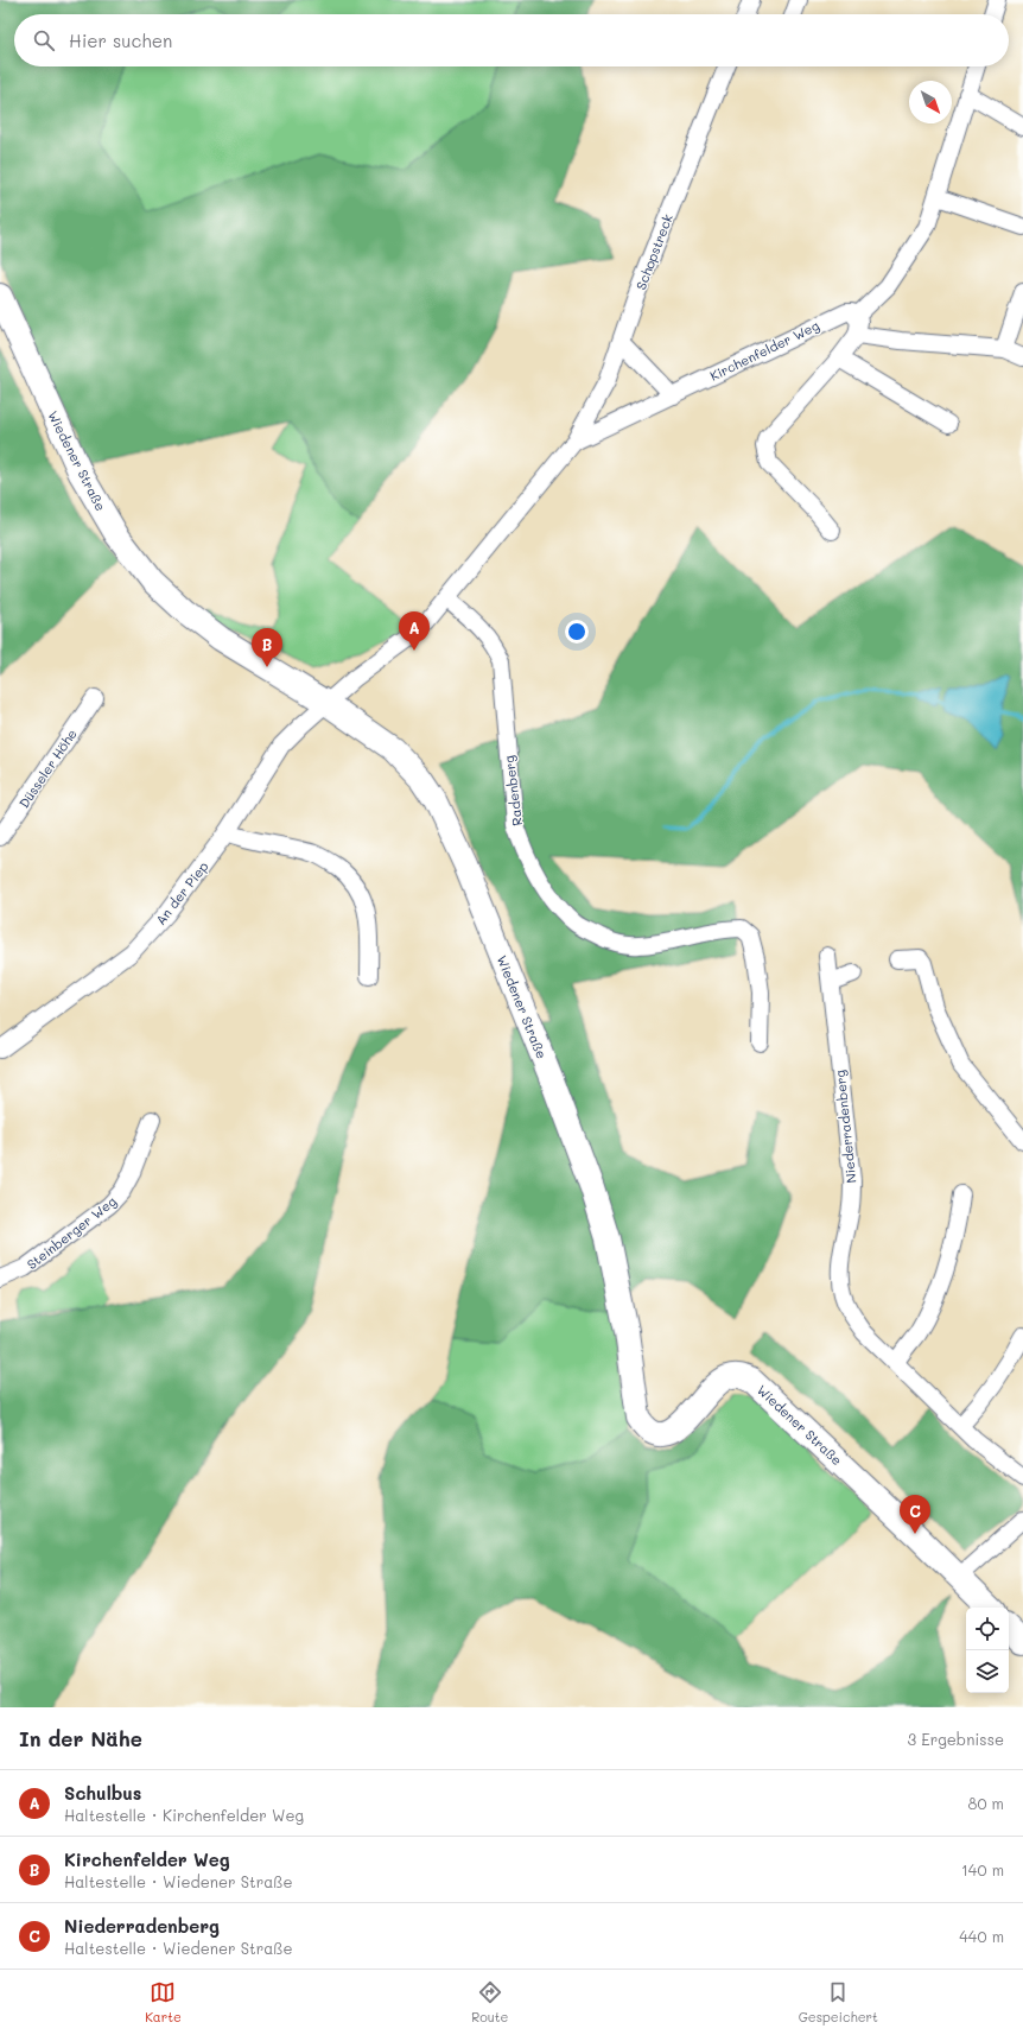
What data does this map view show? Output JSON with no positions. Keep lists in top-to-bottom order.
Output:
{
  "streets": {
    "main road": ["Wiedener Straße"],
    "street": [
      "Schopstreck",
      "Kirchenfelder Weg",
      "Düsseler Höhe",
      "Radenberg",
      "An der Piep",
      "Niederradenberg",
      "Steinberger Weg"
    ]
  },
  "crossings": [
    ["Schopstreck", "Kirchenfelder Weg"],
    ["Kirchenfelder Weg", "Wiedener Straße"],
    ["Kirchenfelder Weg", "Radenberg"],
    ["Kirchenfelder Weg", "An der Piep"],
    ["Wiedener Straße", "An der Piep"]
  ],
  "north": "bottom right",
  "page": {
    "search": "Hier suchen",
    "pins": ["A", "B", "C"],
    "heading": ["In der Nähe", "3 Ergebnisse"],
    "list": [
      {
        "mark": "A",
        "name": "Schulbus",
        "note": "Haltestelle · Kirchenfelder Weg",
        "value": "80 m"
      },
      {
        "mark": "B",
        "name": "Kirchenfelder Weg",
        "note": "Haltestelle · Wiedener Straße",
        "value": "140 m"
      },
      {
        "mark": "C",
        "name": "Niederradenberg",
        "note": "Haltestelle · Wiedener Straße",
        "value": "440 m"
      }
    ],
    "nav": ["Karte", "Route", "Gespeichert"]
  }
}
